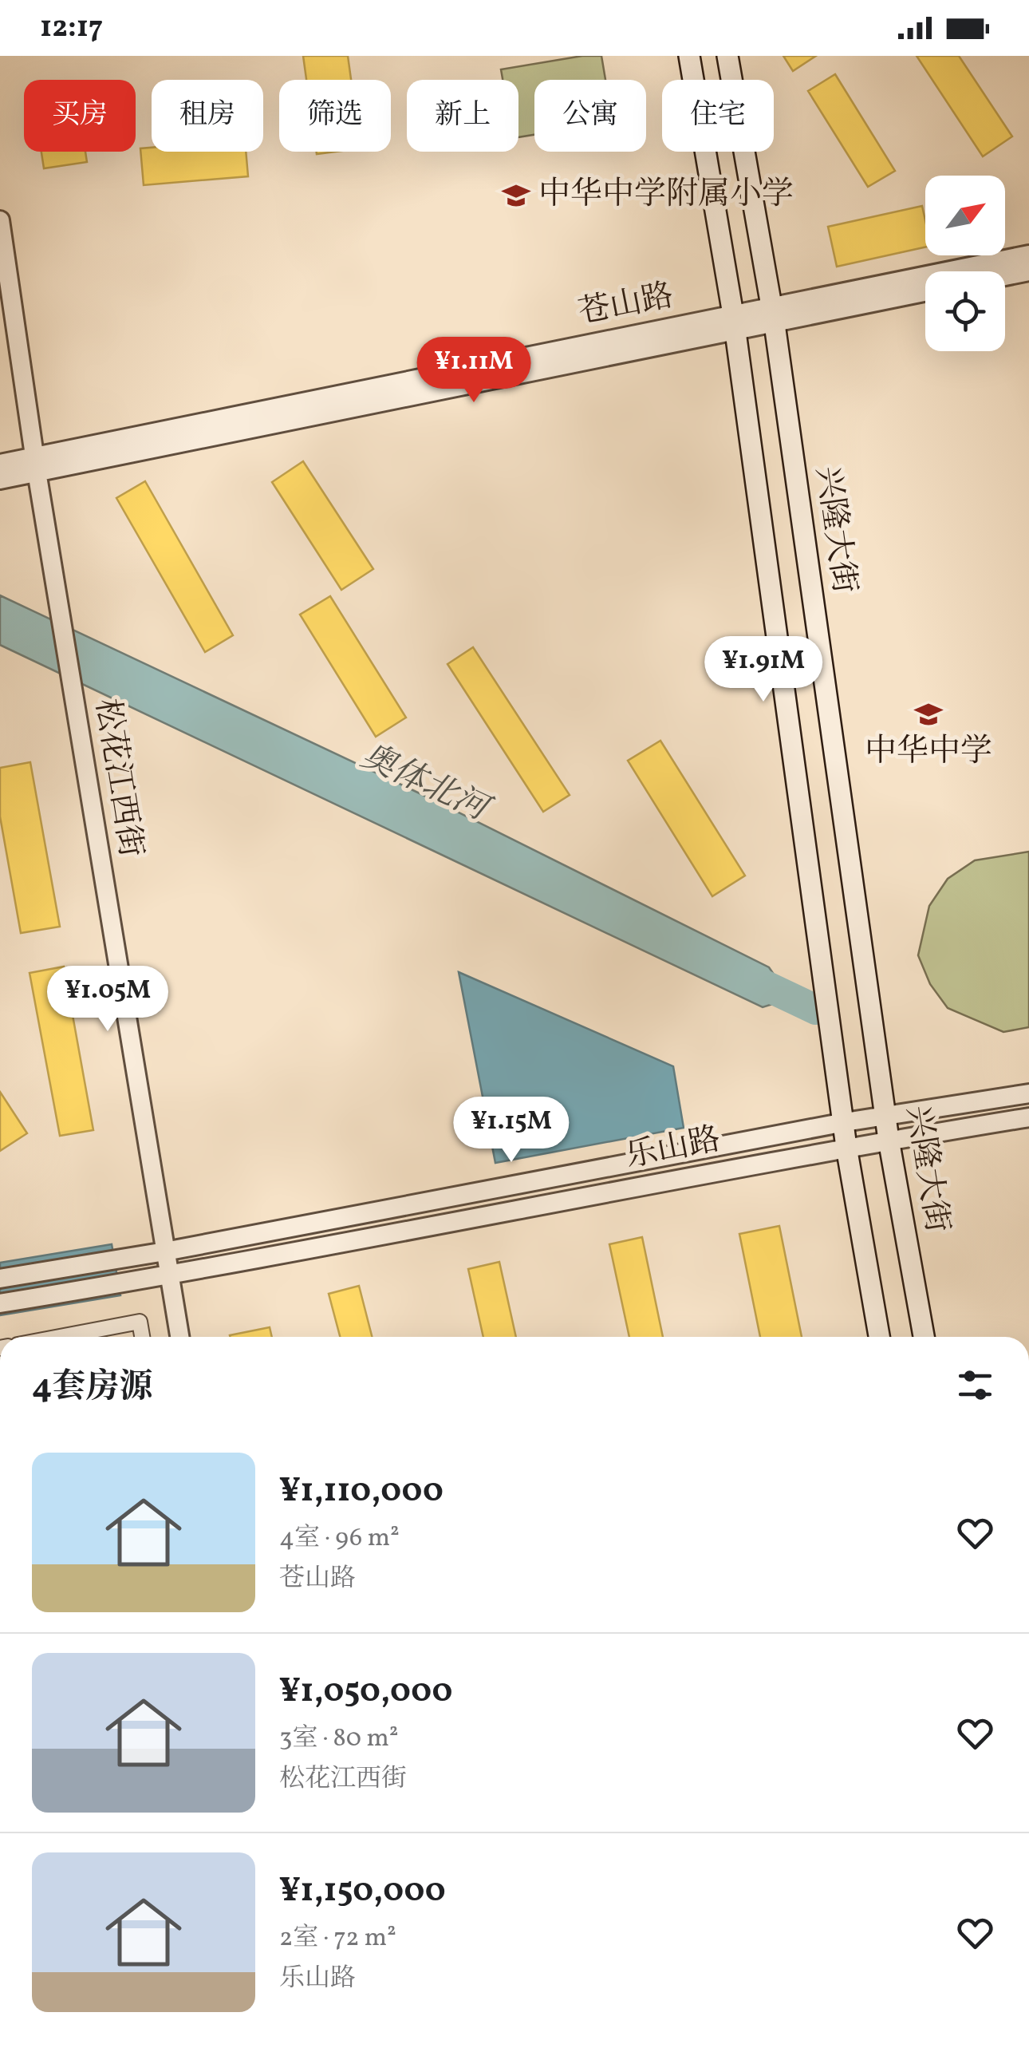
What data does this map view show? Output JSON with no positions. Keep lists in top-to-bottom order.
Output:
{
  "streets": {
    "main road": ["兴隆大街"],
    "street": ["苍山路", "松花江西街", "乐山路"]
  },
  "crossings": [
    ["苍山路", "兴隆大街"],
    ["苍山路", "松花江西街"],
    ["兴隆大街", "乐山路"],
    ["松花江西街", "乐山路"]
  ],
  "water": ["奥体北河"],
  "places": {
    "school or university": ["中华中学附属小学", "中华中学"]
  },
  "north": "top right",
  "page": {
    "status": "12:17",
    "chip": [
      "买房",
      "租房",
      "筛选",
      "新上",
      "公寓",
      "住宅"
    ],
    "price": [
      "¥1.11M",
      "¥1.91M",
      "¥1.05M",
      "¥1.15M"
    ],
    "heading": "4套房源",
    "list": [
      {
        "name": "¥1,110,000",
        "note": "4室 · 96 m² · 苍山路"
      },
      {
        "name": "¥1,050,000",
        "note": "3室 · 80 m² · 松花江西街"
      },
      {
        "name": "¥1,150,000",
        "note": "2室 · 72 m² · 乐山路"
      }
    ]
  }
}
